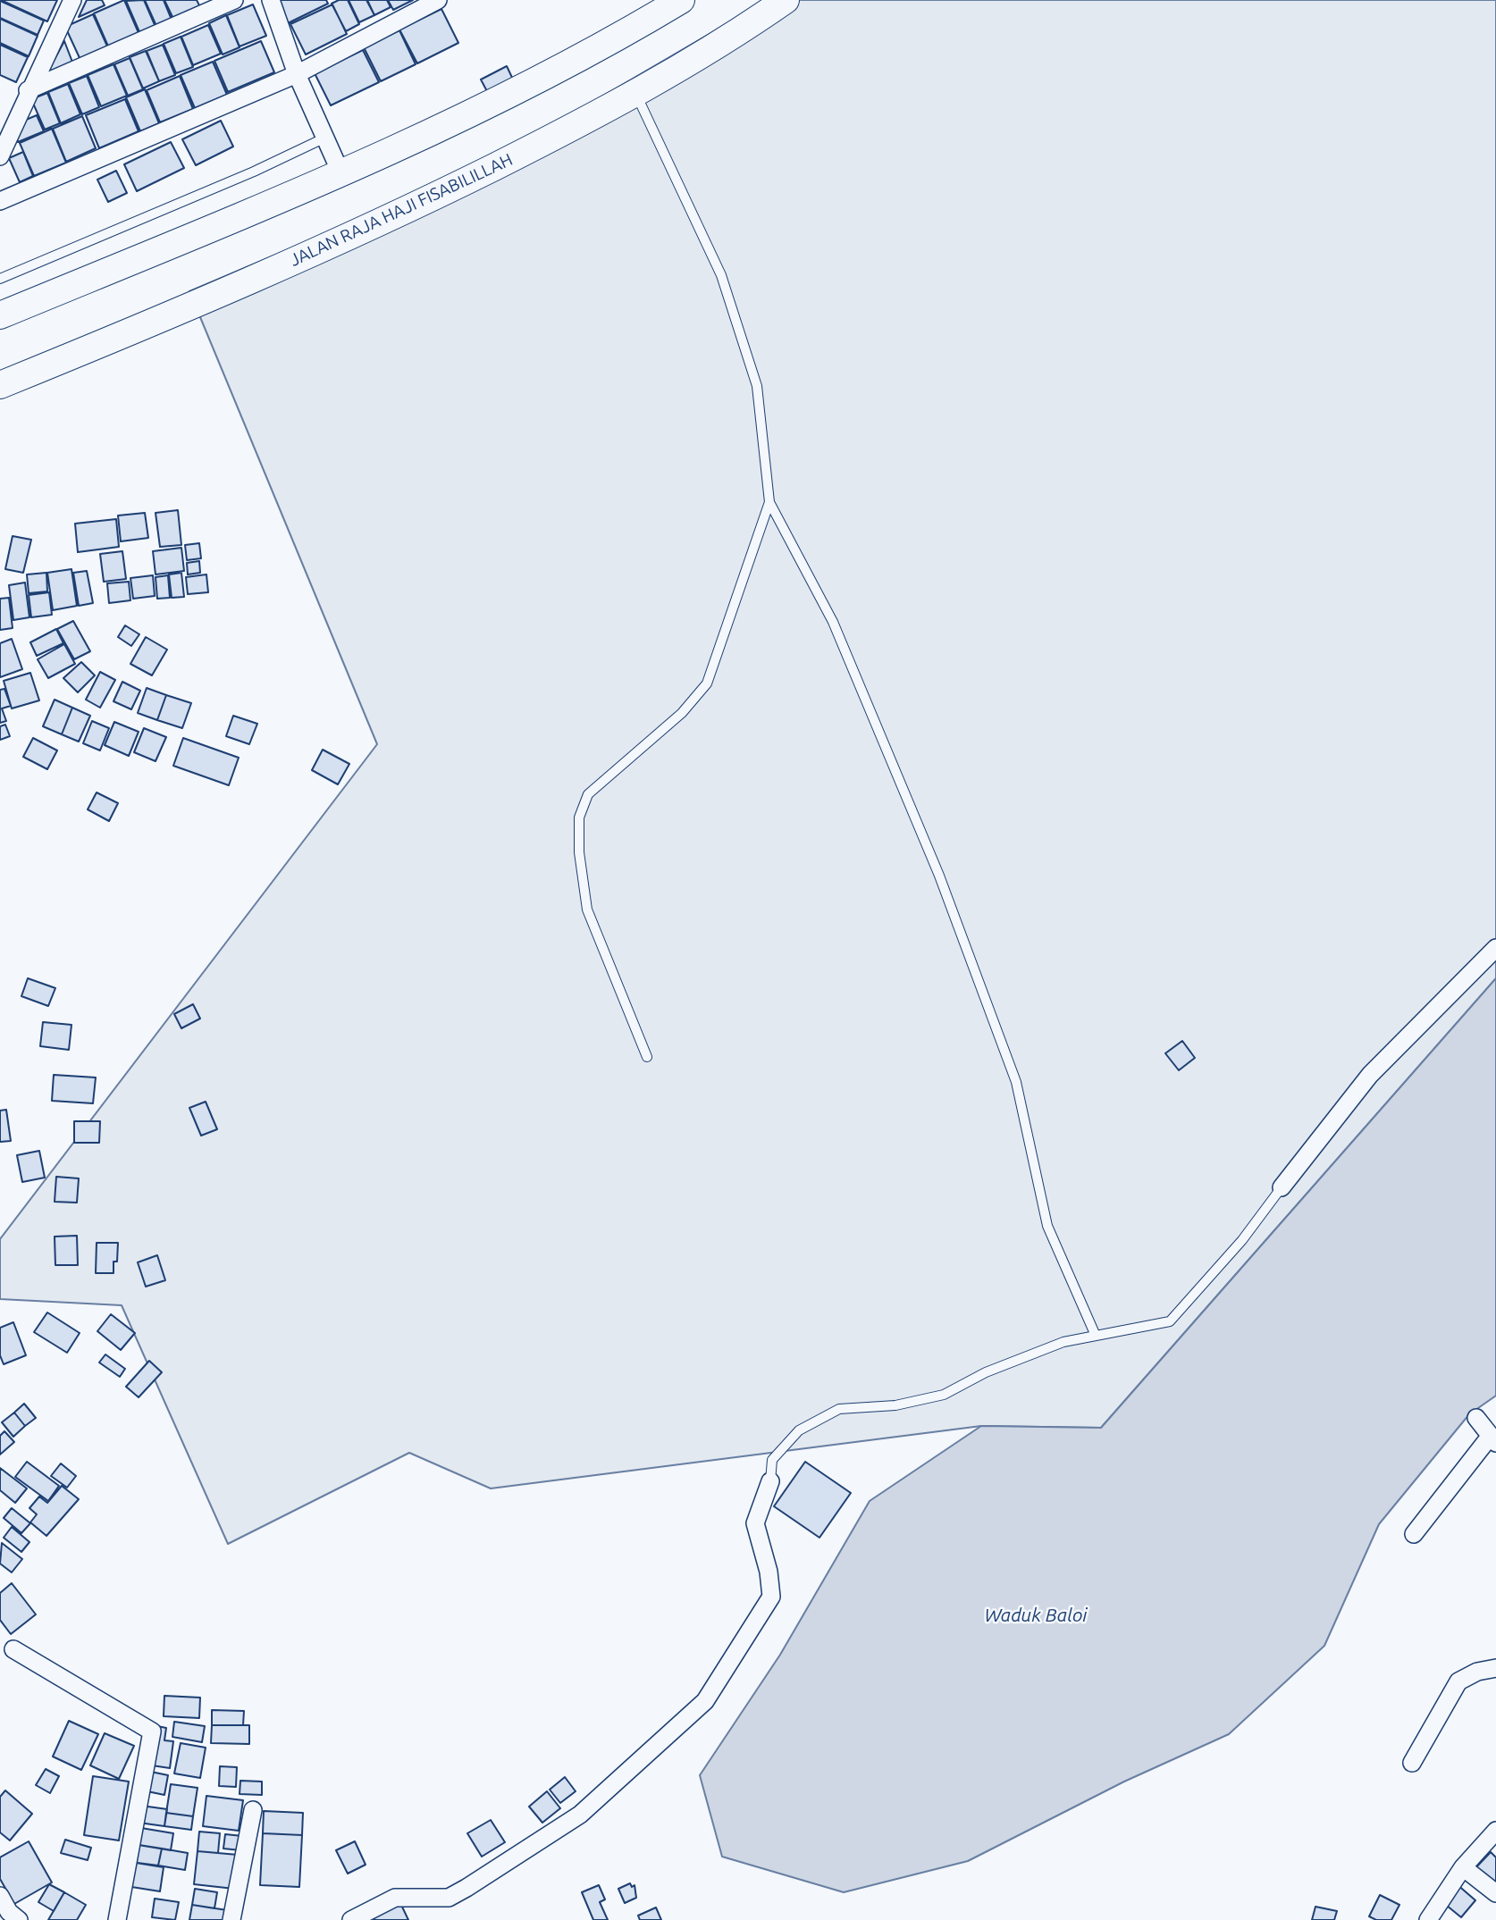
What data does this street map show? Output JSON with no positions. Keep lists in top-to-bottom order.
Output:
{
  "streets": {
    "main road": ["JALAN RAJA HAJI FISABILILLAH"]
  },
  "water": ["Waduk Baloi"]
}
